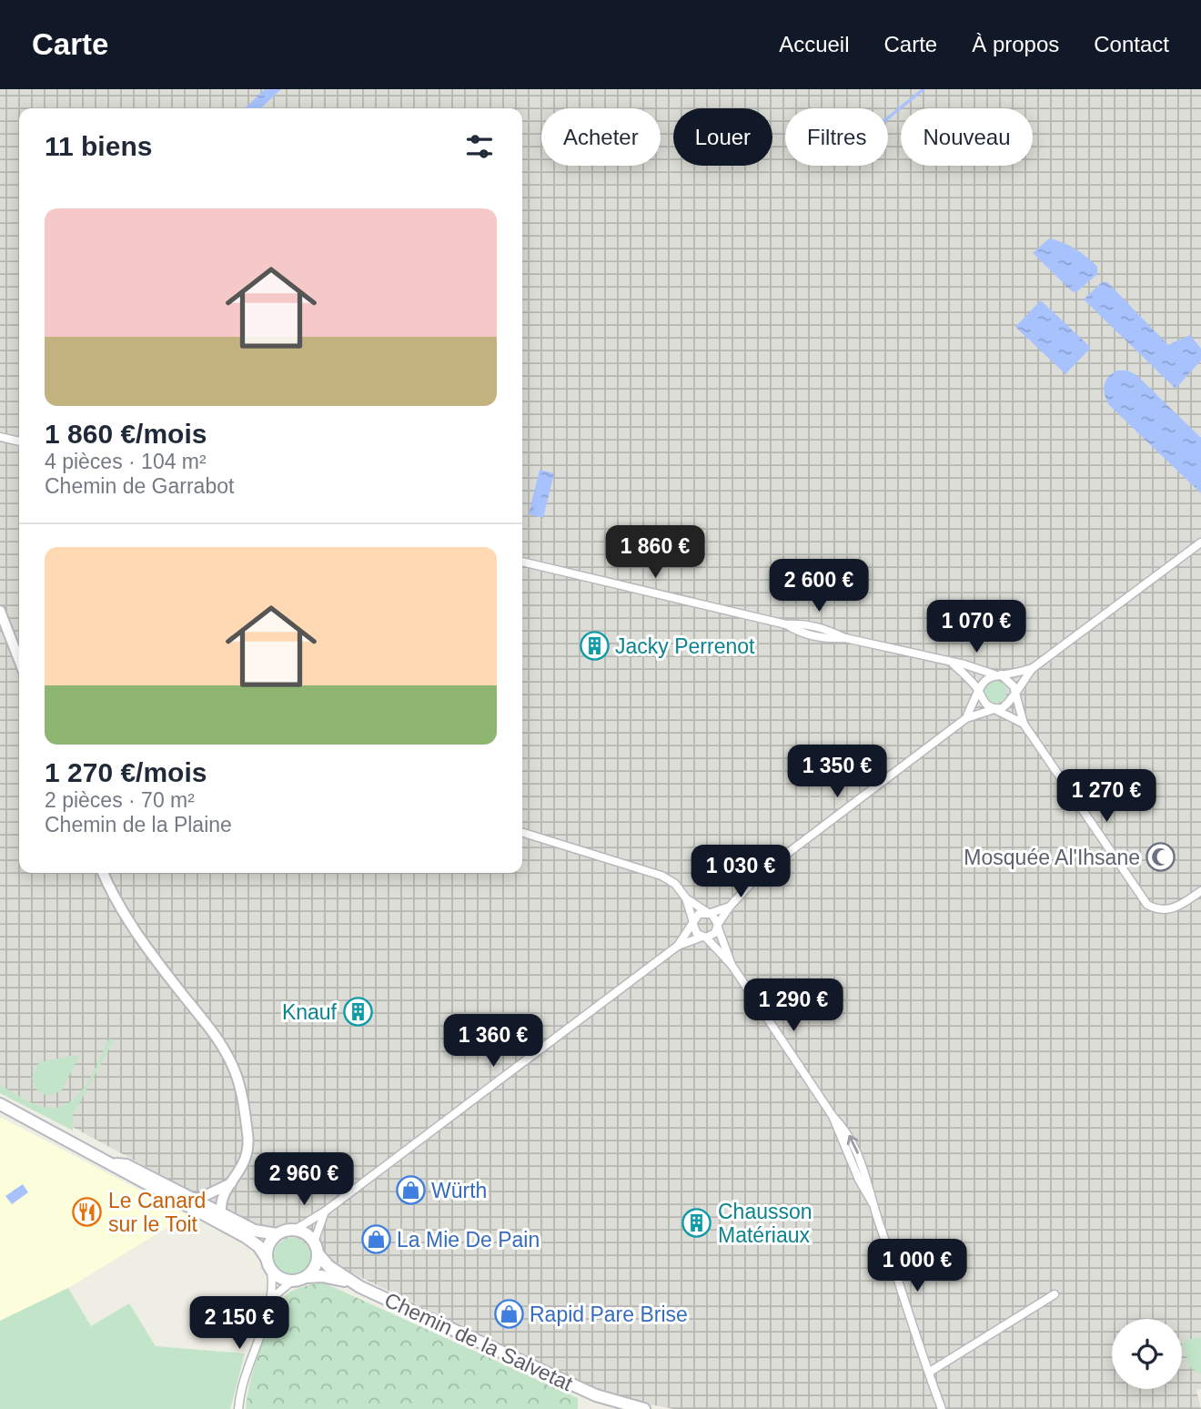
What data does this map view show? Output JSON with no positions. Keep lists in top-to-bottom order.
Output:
{
  "streets": {
    "main road": ["Chemin de la Salvetat"]
  },
  "places": {
    "building": ["Jacky Perrenot", "Knauf", "Chausson Matériaux"],
    "mosque": ["Mosquée Al'Ihsane"],
    "shop": ["Würth", "La Mie De Pain", "Rapid Pare Brise"],
    "restaurant": ["Le Canard sur le Toit"]
  },
  "page": {
    "header": "Carte",
    "nav": [
      "Accueil",
      "Carte",
      "À propos",
      "Contact"
    ],
    "chip": [
      "Acheter",
      "Louer",
      "Filtres",
      "Nouveau"
    ],
    "heading": "11 biens",
    "list": [
      {
        "name": "1 860 €/mois",
        "note": "4 pièces · 104 m² · Chemin de Garrabot"
      },
      {
        "name": "1 270 €/mois",
        "note": "2 pièces · 70 m² · Chemin de la Plaine"
      }
    ],
    "price": [
      "1 860 €",
      "2 600 €",
      "1 070 €",
      "1 350 €",
      "1 270 €",
      "1 030 €",
      "1 290 €",
      "1 360 €",
      "2 960 €",
      "1 000 €",
      "2 150 €"
    ]
  }
}
